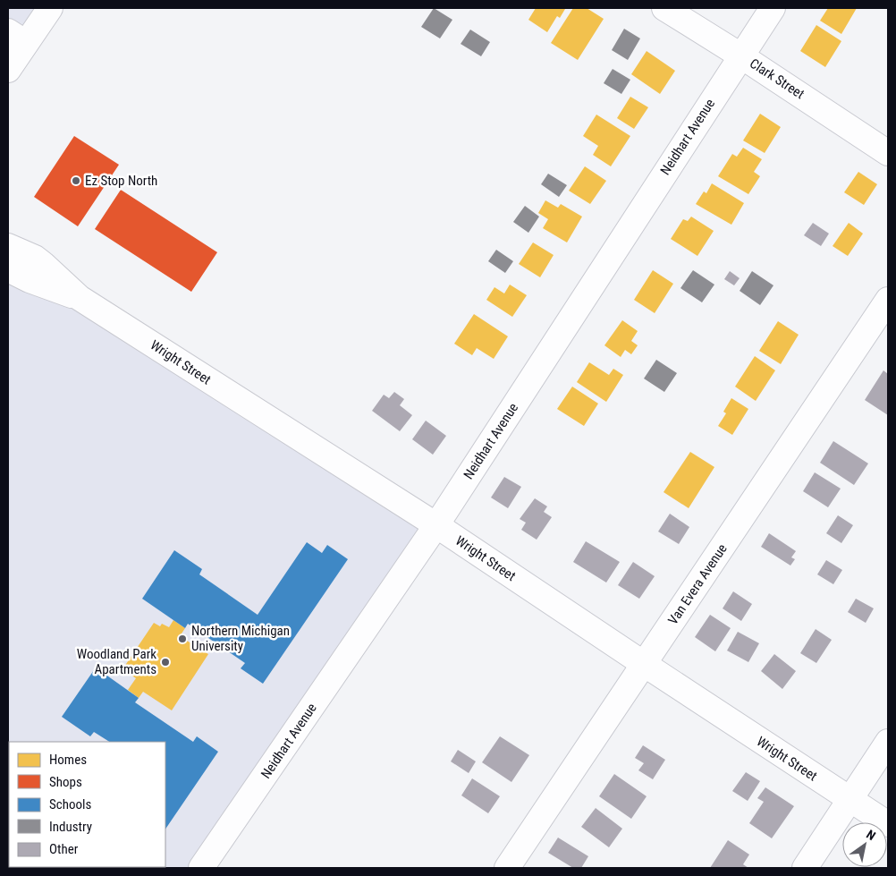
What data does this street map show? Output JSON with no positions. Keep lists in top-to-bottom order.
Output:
{
  "streets": {
    "street": [
      "Clark Street",
      "Neidhart Avenue",
      "Wright Street",
      "Van Evera Avenue"
    ]
  },
  "crossings": [
    ["Clark Street", "Neidhart Avenue"],
    ["Neidhart Avenue", "Wright Street"],
    ["Wright Street", "Van Evera Avenue"]
  ],
  "places": ["Ez Stop North", "Northern Michigan University", "Woodland Park Apartments"],
  "legend": [
    "Homes",
    "Shops",
    "Schools",
    "Industry",
    "Other"
  ],
  "north": "top right"
}
